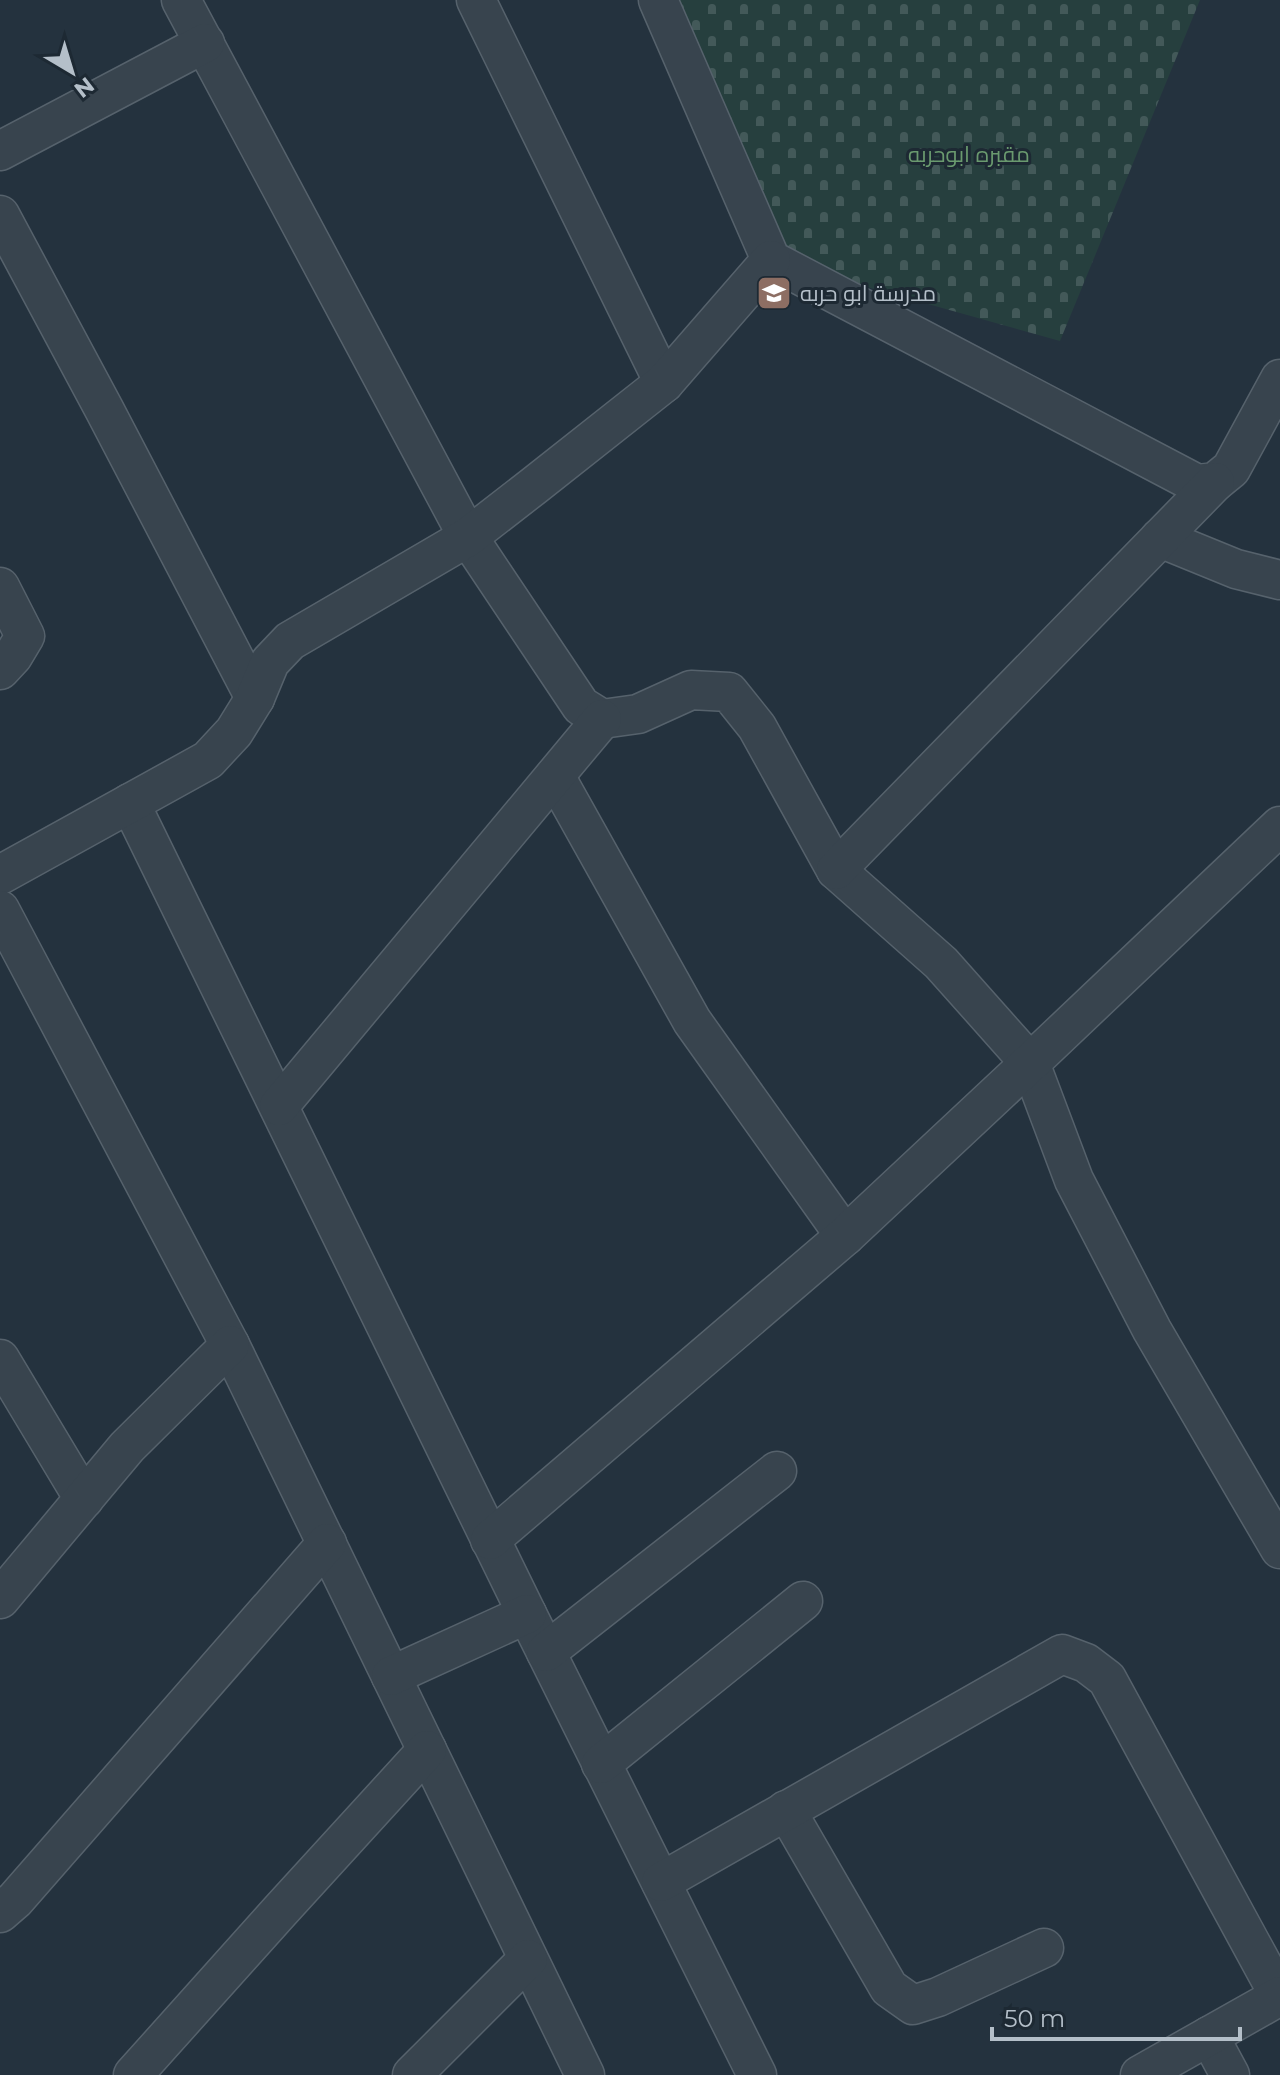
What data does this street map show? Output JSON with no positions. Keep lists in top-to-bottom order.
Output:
{
  "parks": ["مقبره ابوحربه"],
  "places": {
    "school or university": ["مدرسة ابو حربه"]
  },
  "scale_bar": "50 m",
  "north": "bottom right"
}
